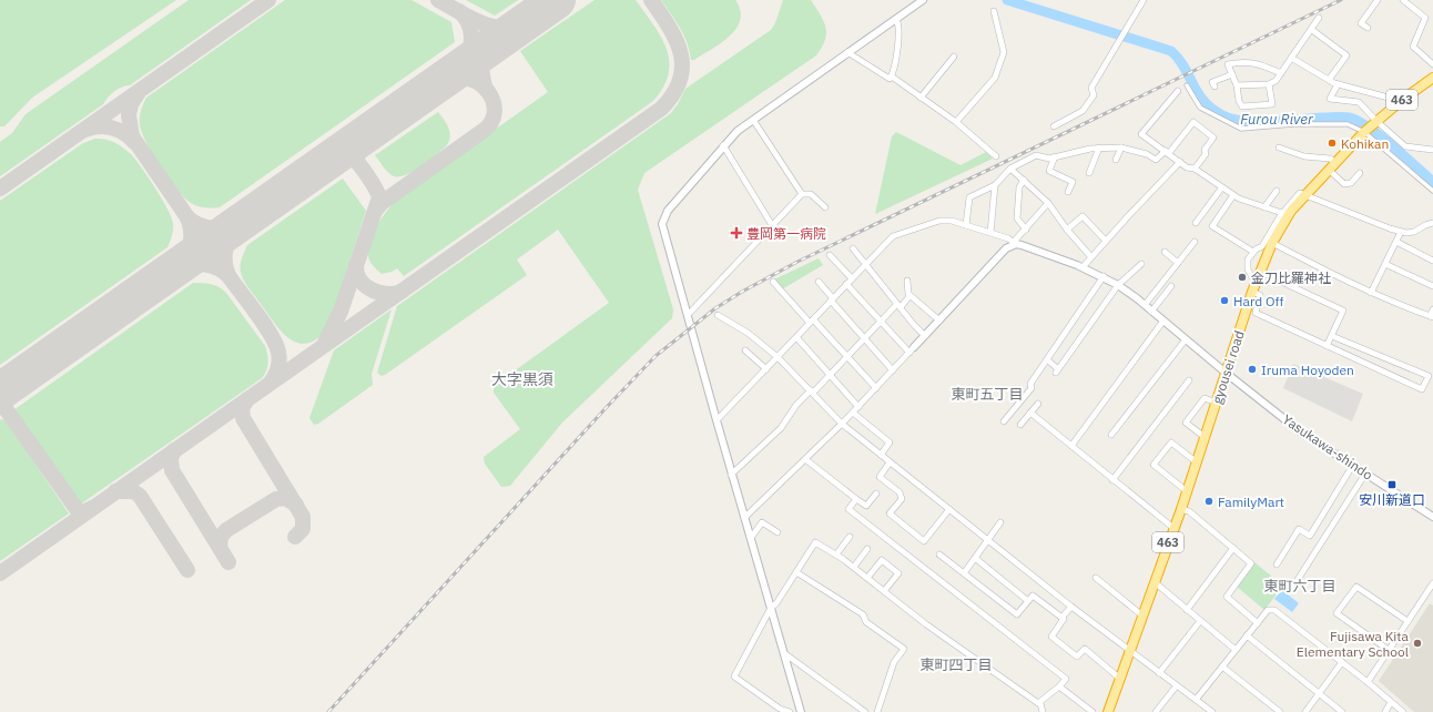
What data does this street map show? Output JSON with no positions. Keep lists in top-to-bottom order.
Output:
{
  "streets": {
    "highway": ["463", "gyousei road"],
    "street": ["Yasukawa-shindo"]
  },
  "crossings": [
    ["gyousei road", "Yasukawa-shindo"]
  ],
  "districts": [
    "大字黒須",
    "東町五丁目",
    "東町六丁目",
    "東町四丁目"
  ],
  "water": ["Furou River"],
  "places": {
    "other": [
      "Kohikan",
      "金刀比羅神社",
      "Hard Off",
      "Iruma Hoyoden",
      "FamilyMart",
      "Fujisawa Kita Elementary School"
    ],
    "health": ["豊岡第一病院"],
    "transit": ["安川新道口"]
  }
}
